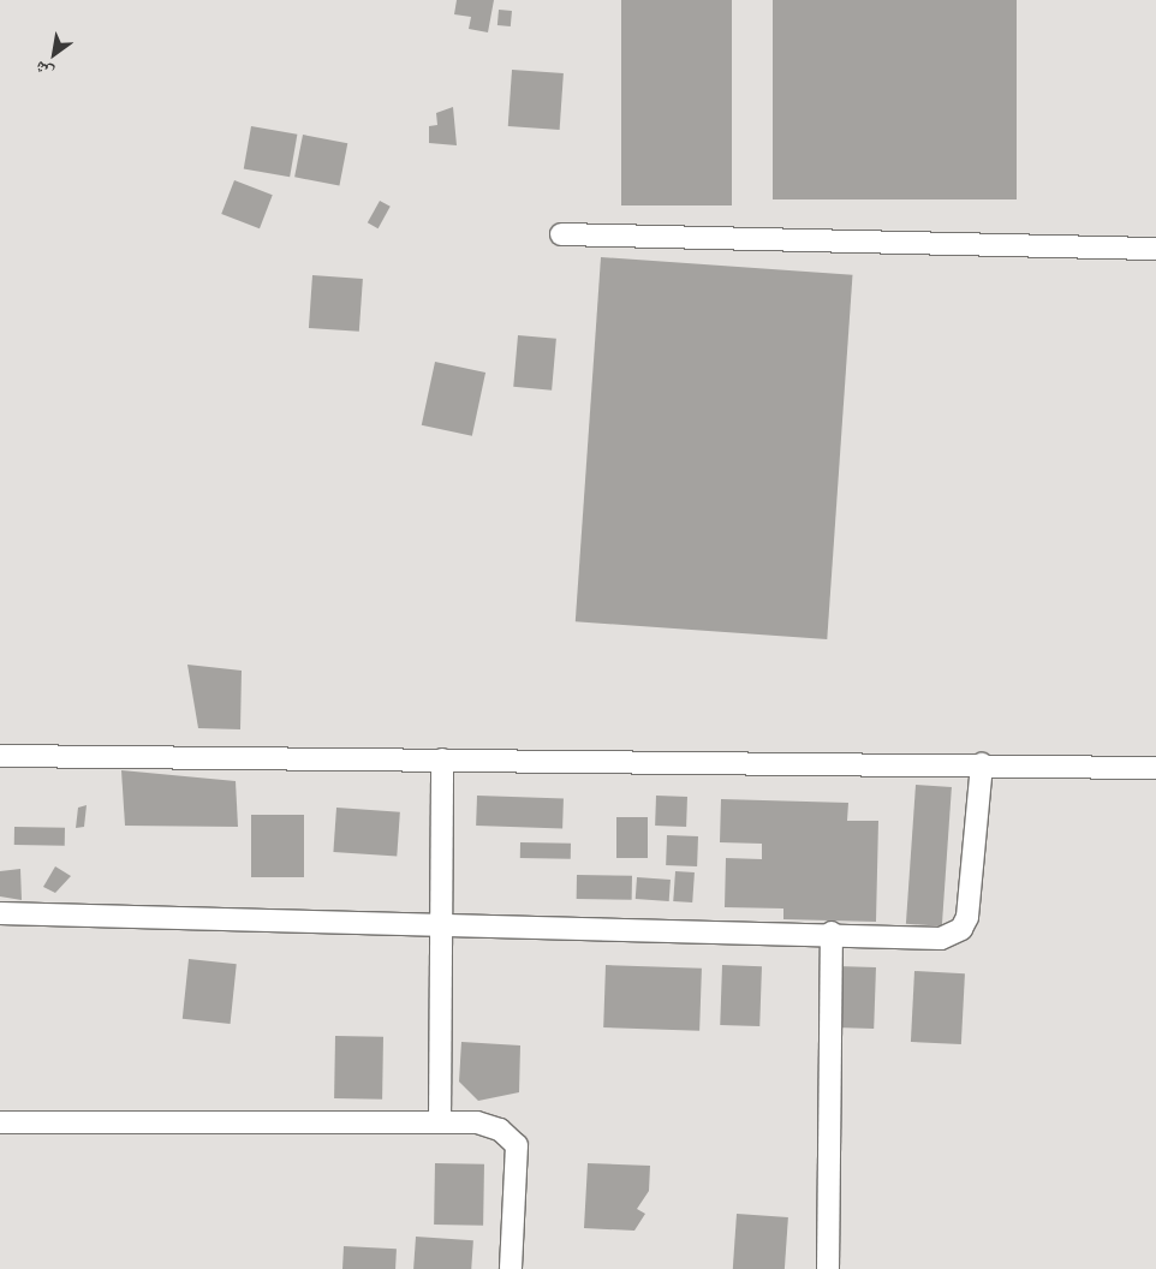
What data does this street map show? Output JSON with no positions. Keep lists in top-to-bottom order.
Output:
{
  "north": "bottom left"
}
